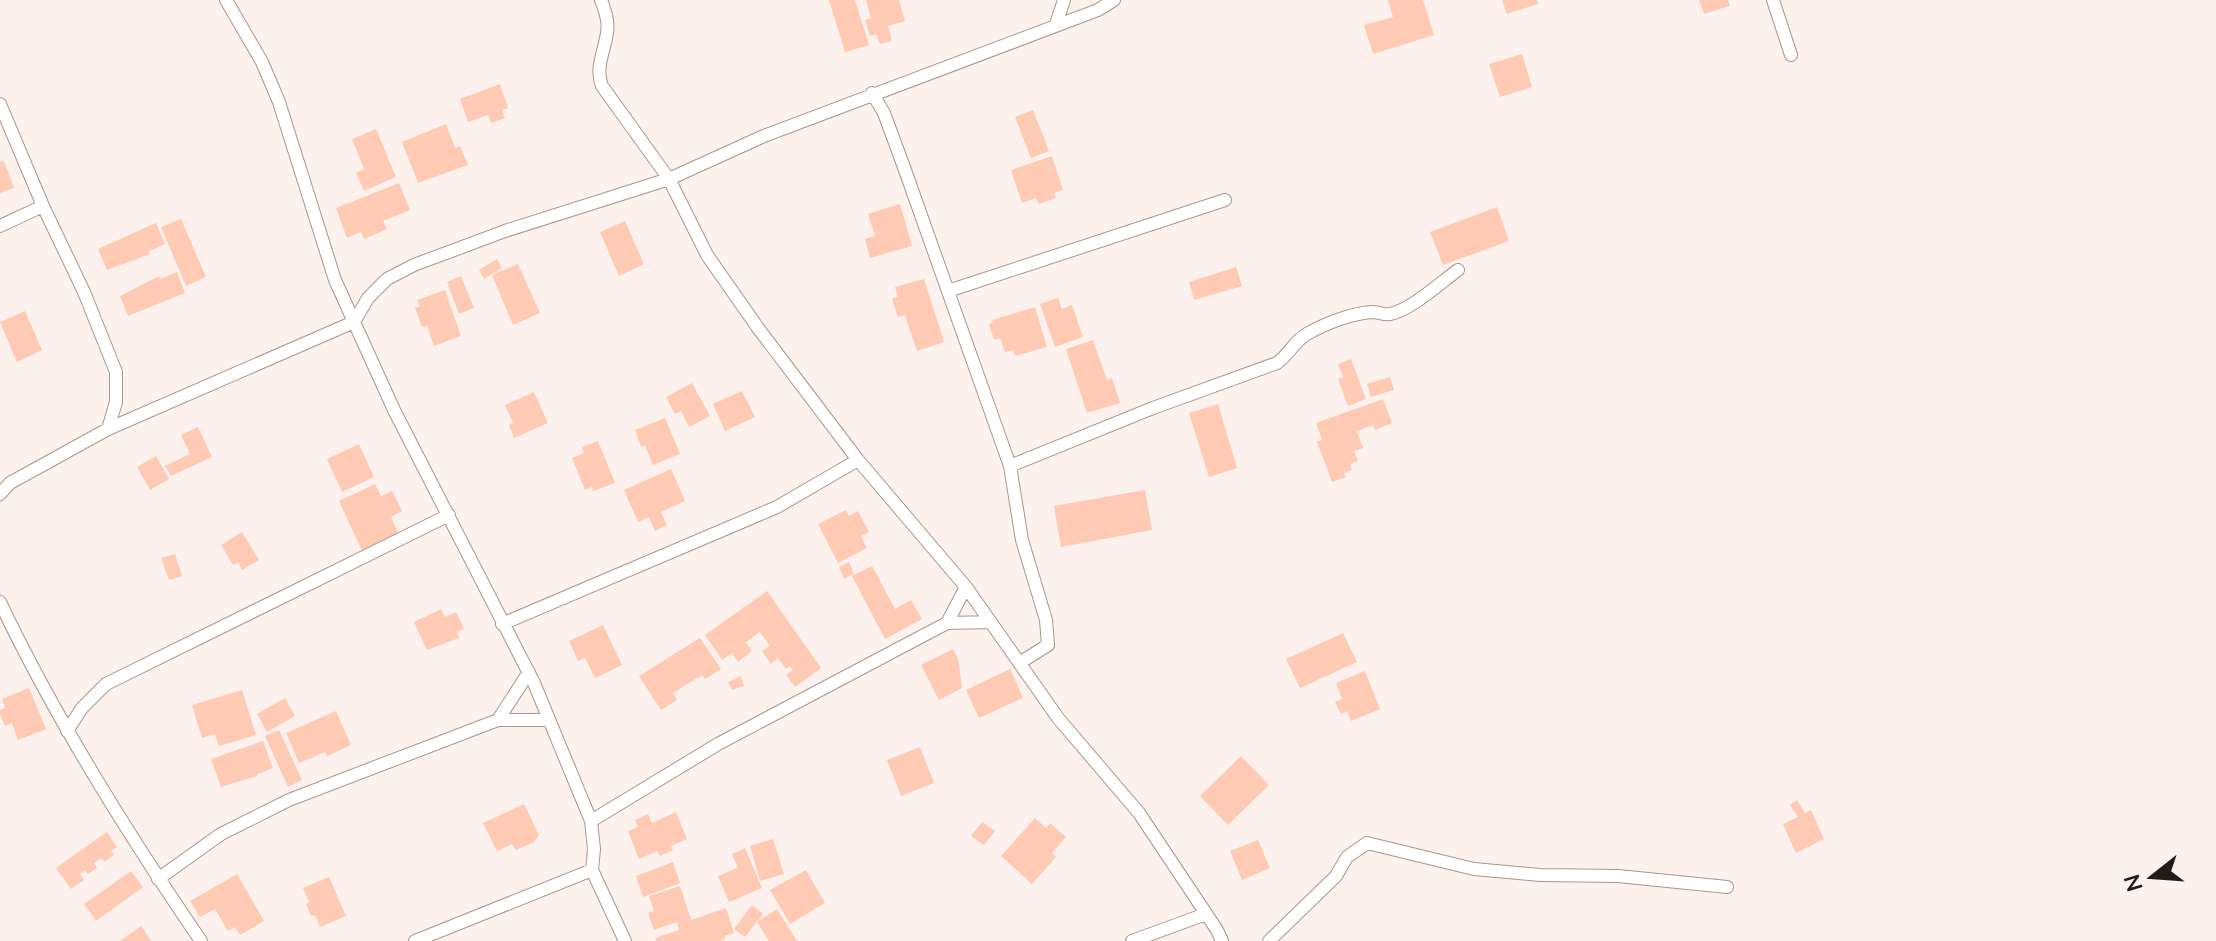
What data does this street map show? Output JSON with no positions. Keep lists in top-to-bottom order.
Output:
{
  "north": "left"
}
